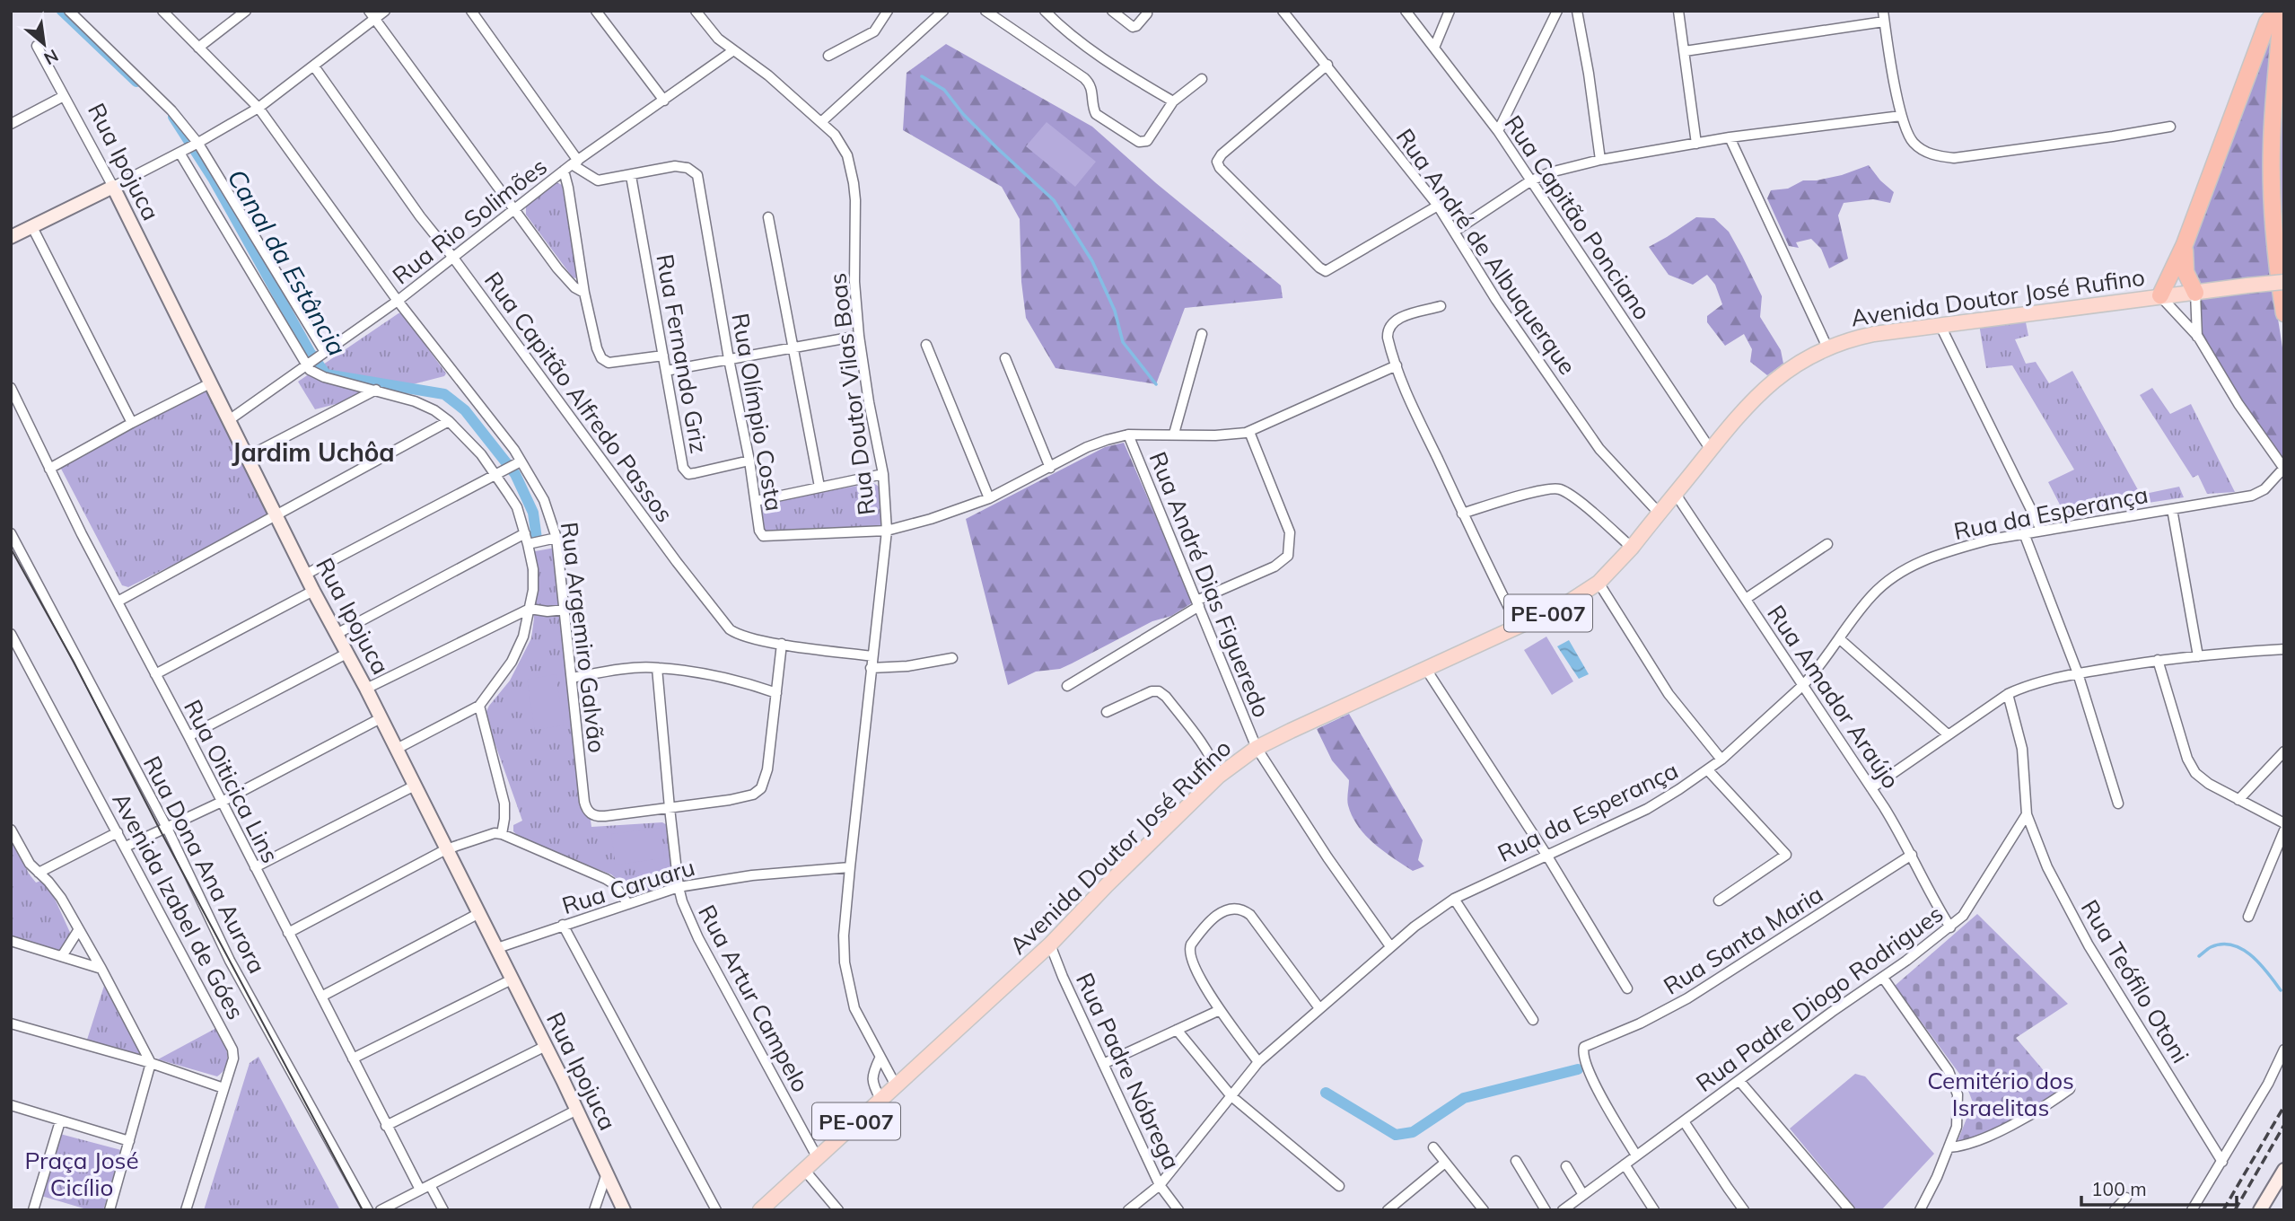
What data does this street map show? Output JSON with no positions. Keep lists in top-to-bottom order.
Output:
{
  "streets": {
    "main road": ["Rua Ipojuca", "Avenida Doutor José Rufino", "PE-007"],
    "street": [
      "Rua Capitão Ponciano",
      "Rua Rio Solimões",
      "Rua André de Albuquerque",
      "Rua Fernando Griz",
      "Rua Doutor Vilas Boas",
      "Rua Capitão Alfredo Passos",
      "Rua Olímpio Costa",
      "Rua da Esperança",
      "Rua André Dias Figueredo",
      "Rua Argemiro Galvão",
      "Rua Amador Araújo",
      "Rua Oiticica Lins",
      "Rua Dona Ana Aurora",
      "Rua Caruaru",
      "Avenida Izabel de Góes",
      "Rua Santa Maria",
      "Rua Teófilo Otoni",
      "Rua Artur Campelo",
      "Rua Padre Diogo Rodrigues",
      "Rua Padre Nóbrega"
    ]
  },
  "crossings": [
    ["Rua Ipojuca", "Rua Rio Solimões"],
    ["Rua Ipojuca", "Rua Caruaru"],
    ["Rua Capitão Ponciano", "Avenida Doutor José Rufino"],
    ["Rua Rio Solimões", "Rua Doutor Vilas Boas"],
    ["Rua Rio Solimões", "Rua Capitão Alfredo Passos"],
    ["Rua Rio Solimões", "Rua Argemiro Galvão"],
    ["Rua André de Albuquerque", "Avenida Doutor José Rufino"],
    ["Avenida Doutor José Rufino", "Rua Doutor Vilas Boas"],
    ["Avenida Doutor José Rufino", "Rua André Dias Figueredo"],
    ["Avenida Doutor José Rufino", "Rua Amador Araújo"],
    ["Avenida Doutor José Rufino", "Rua Artur Campelo"],
    ["Avenida Doutor José Rufino", "Rua Padre Nóbrega"],
    ["Rua Fernando Griz", "Rua Olímpio Costa"],
    ["Rua Doutor Vilas Boas", "Rua Capitão Alfredo Passos"],
    ["Rua Doutor Vilas Boas", "Rua Olímpio Costa"],
    ["Rua Doutor Vilas Boas", "Rua Caruaru"],
    ["Rua da Esperança", "Rua André Dias Figueredo"],
    ["Rua da Esperança", "Rua Amador Araújo"],
    ["Rua da Esperança", "Rua Padre Nóbrega"],
    ["Rua Argemiro Galvão", "Rua Artur Campelo"],
    ["Rua Amador Araújo", "Rua Santa Maria"],
    ["Rua Amador Araújo", "Rua Padre Diogo Rodrigues"],
    ["Rua Caruaru", "Rua Artur Campelo"],
    ["Rua Santa Maria", "Rua Padre Diogo Rodrigues"],
    ["Rua Teófilo Otoni", "Rua Padre Diogo Rodrigues"]
  ],
  "districts": ["Jardim Uchôa"],
  "water": ["Canal da Estância"],
  "parks": ["Cemitério dos Israelitas", "Praça José Cicílio"],
  "scale_bar": "100 m",
  "north": "bottom right"
}
